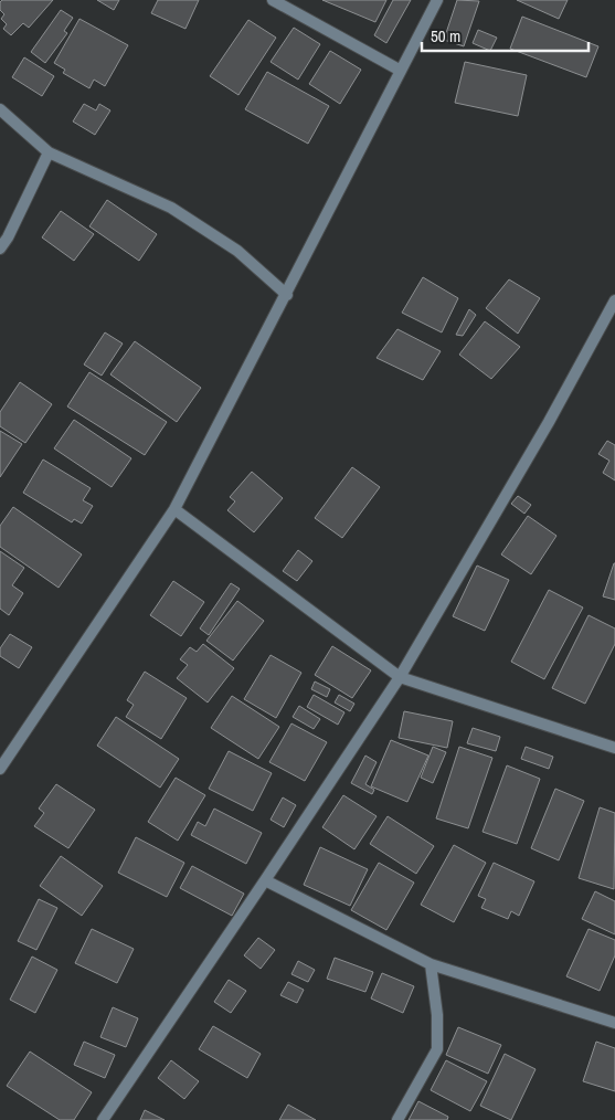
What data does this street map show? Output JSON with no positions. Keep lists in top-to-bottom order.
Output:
{
  "scale_bar": "50 m"
}
